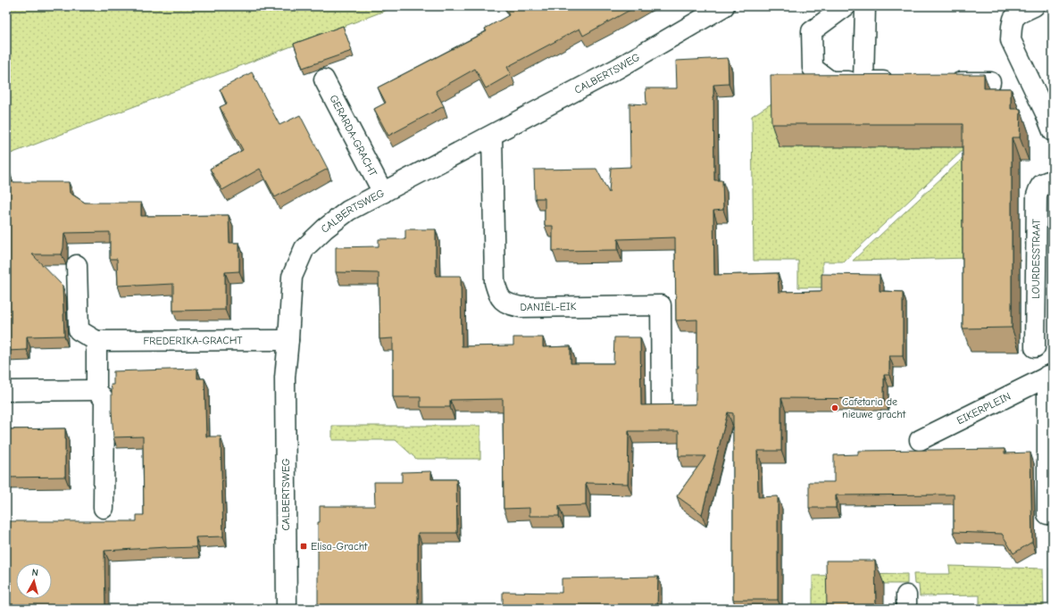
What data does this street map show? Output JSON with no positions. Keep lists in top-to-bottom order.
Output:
{
  "streets": {
    "street": [
      "CALBERTSWEG",
      "GERARDA-GRACHT",
      "LOURDESSTRAAT",
      "DANIËL-EIK",
      "FREDERIKA-GRACHT",
      "EIKERPLEIN"
    ]
  },
  "crossings": [
    ["CALBERTSWEG", "GERARDA-GRACHT"],
    ["CALBERTSWEG", "DANIËL-EIK"],
    ["CALBERTSWEG", "FREDERIKA-GRACHT"]
  ],
  "places": {
    "other": ["Cafetaria de nieuwe gracht"],
    "transit": ["Elisa-Gracht"]
  },
  "north": "top"
}
